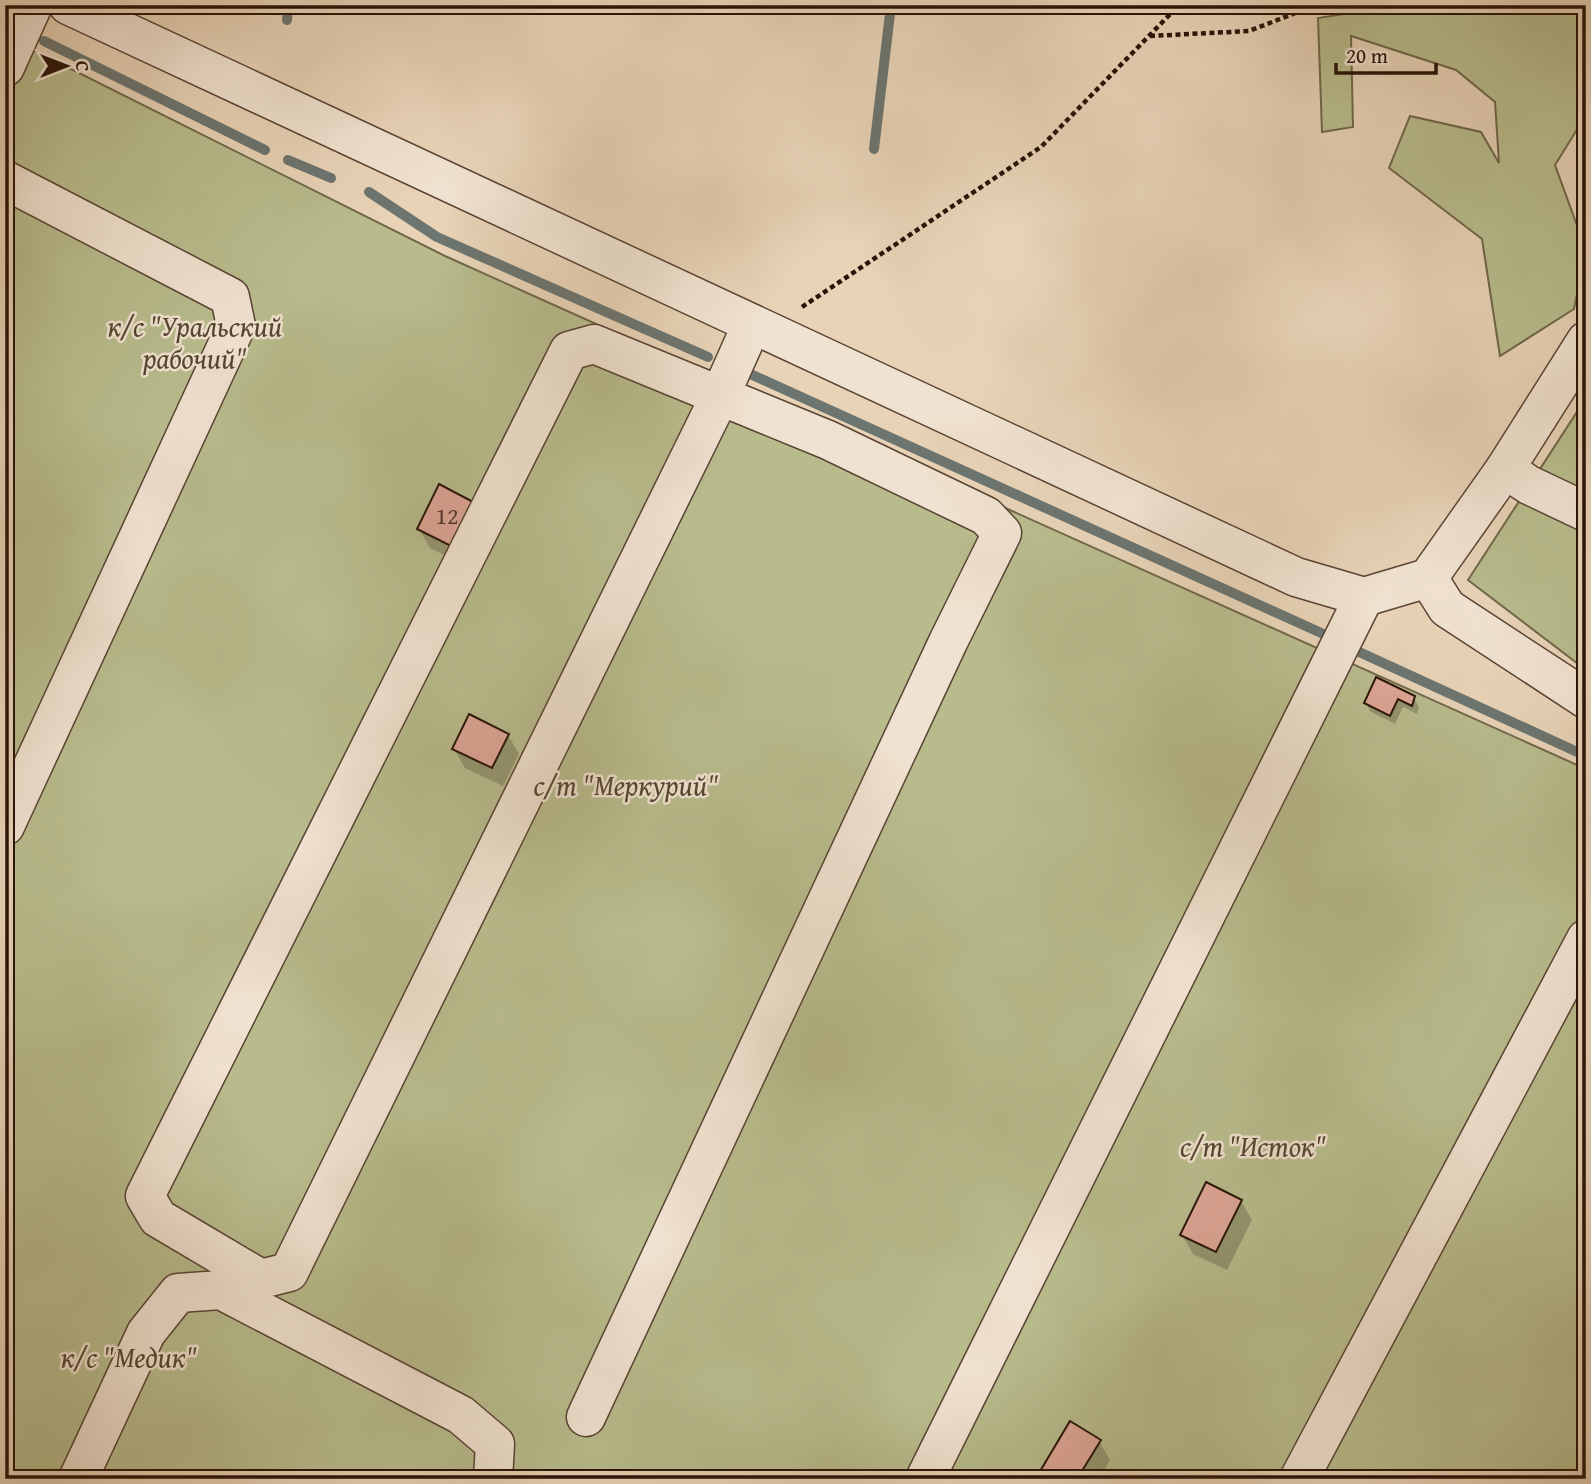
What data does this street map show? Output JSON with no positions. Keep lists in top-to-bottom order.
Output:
{
  "parks": [
    "к/с \"Уральский рабочий\"",
    "с/т \"Меркурий\"",
    "с/т \"Исток\"",
    "к/с \"Медик\""
  ],
  "house_numbers": ["12"],
  "scale_bar": "20 m",
  "north": "right"
}
